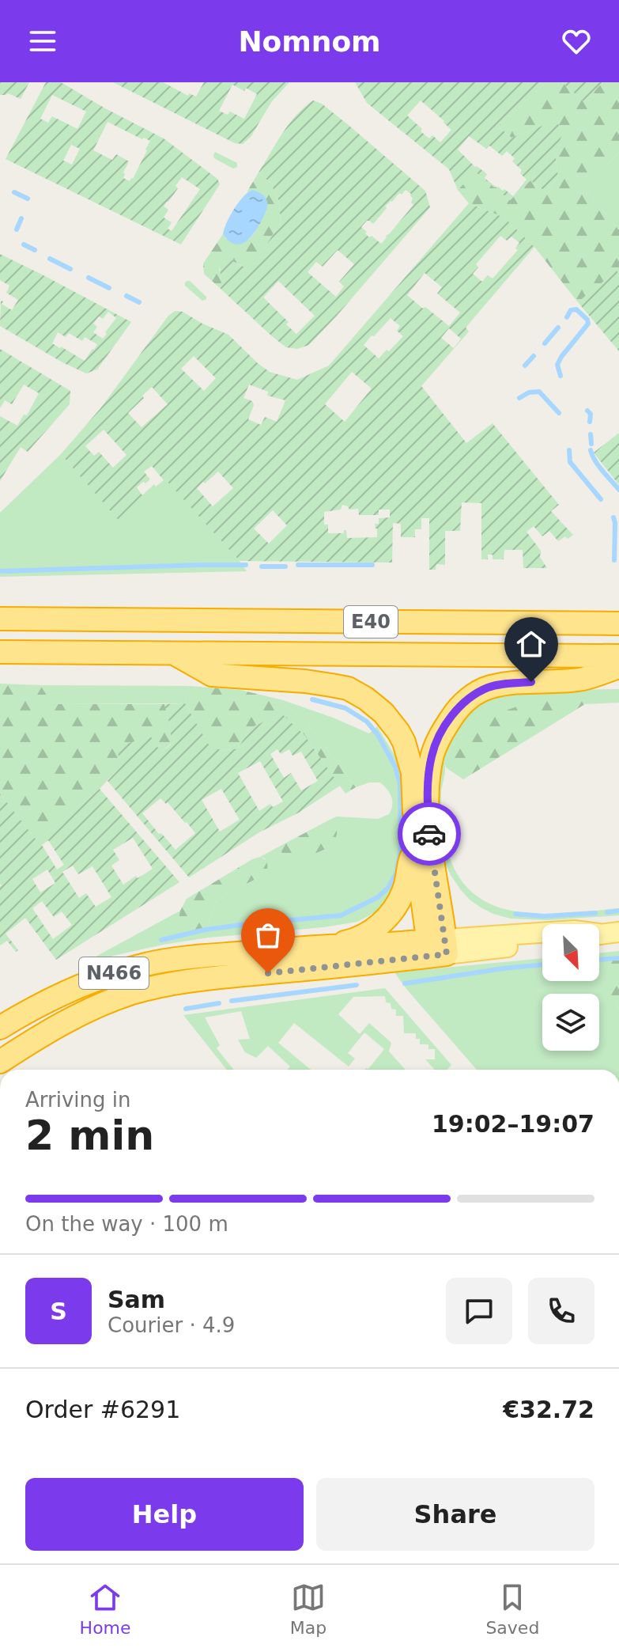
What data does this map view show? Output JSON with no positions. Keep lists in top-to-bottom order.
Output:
{
  "streets": {
    "highway": ["E40", "N466"]
  },
  "north": "bottom right",
  "page": {
    "header": "Nomnom",
    "heading": ["2 min", "Arriving in", "19:02–19:07"],
    "panel": [
      "Sam",
      "Courier · 4.9",
      "Order #6291",
      "€32.72"
    ],
    "bar": "On the way · 100 m",
    "round": "S",
    "buttons": ["Help", "Share"],
    "tabs": ["Home", "Map", "Saved"]
  }
}
